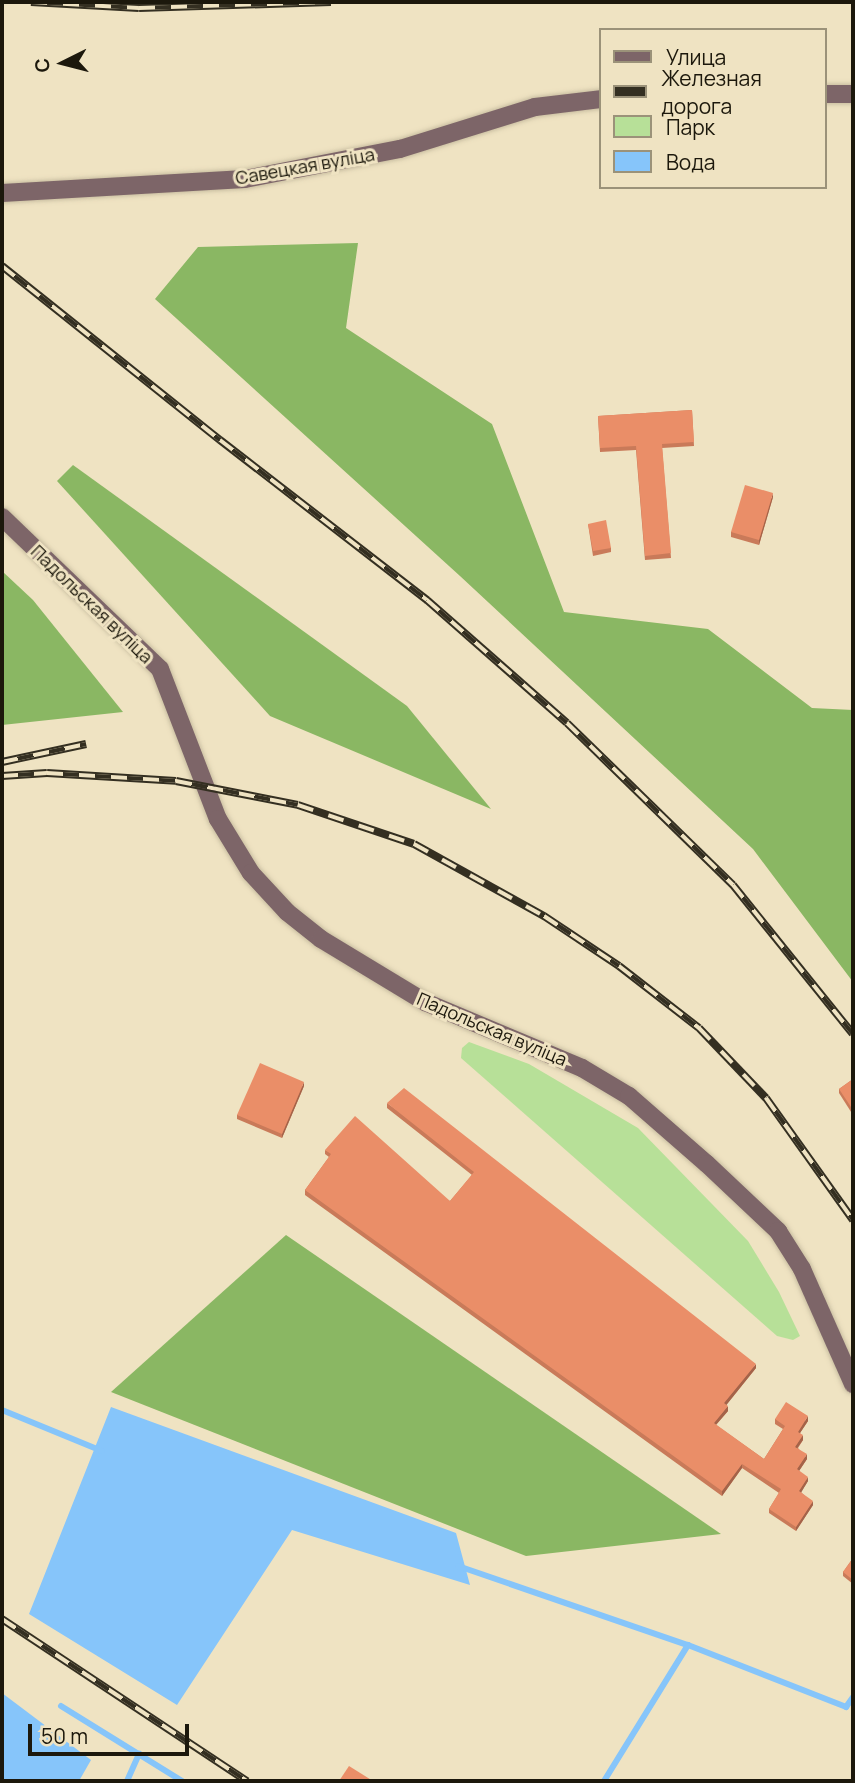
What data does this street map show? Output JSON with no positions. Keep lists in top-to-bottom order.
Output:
{
  "streets": {
    "main road": ["Савецкая вуліца", "Падольская вуліца"]
  },
  "legend": [
    "Улица",
    "Железная дорога",
    "Парк",
    "Вода"
  ],
  "scale_bar": "50 m",
  "north": "left"
}
